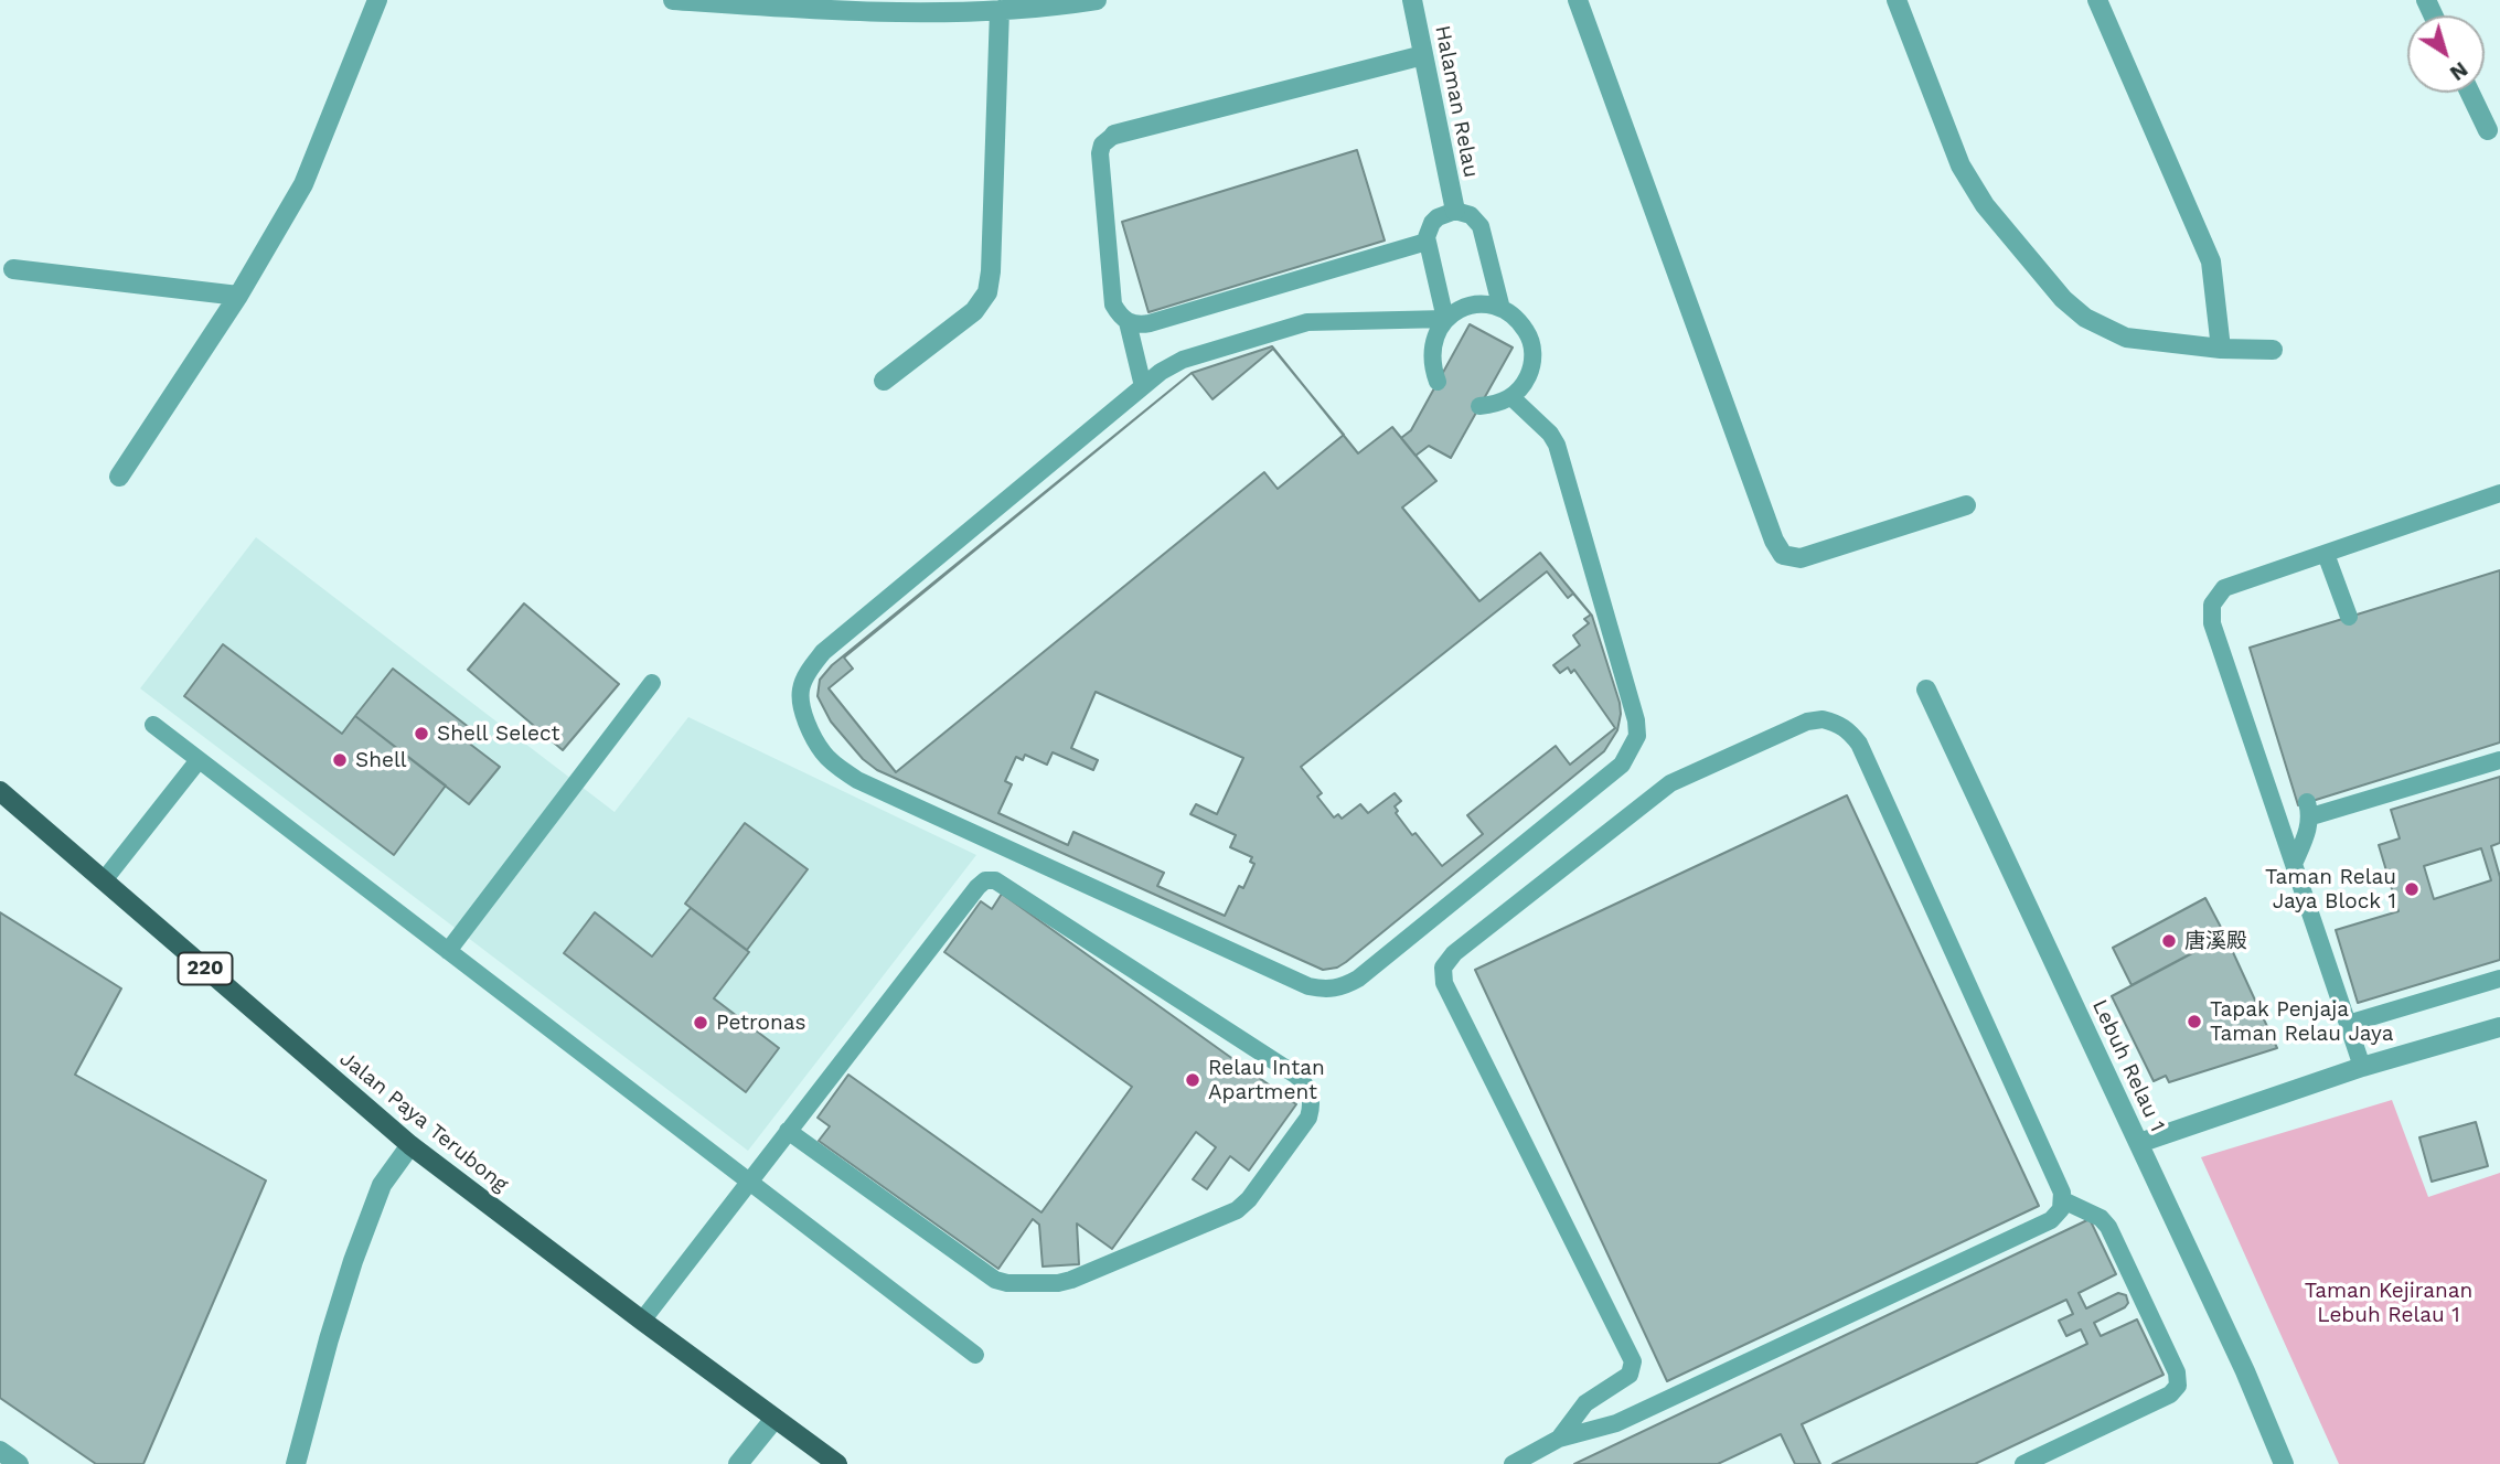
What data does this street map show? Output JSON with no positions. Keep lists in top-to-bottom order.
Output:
{
  "streets": {
    "main road": ["220", "Jalan Paya Terubong"],
    "street": ["Halaman Relau", "Lebuh Relau 1"]
  },
  "parks": ["Taman Kejiranan Lebuh Relau 1"],
  "places": [
    "Shell Select",
    "Shell",
    "Taman Relau Jaya Block 1",
    "唐溪殿",
    "Tapak Penjaja Taman Relau Jaya",
    "Petronas",
    "Relau Intan Apartment"
  ],
  "north": "bottom right"
}
